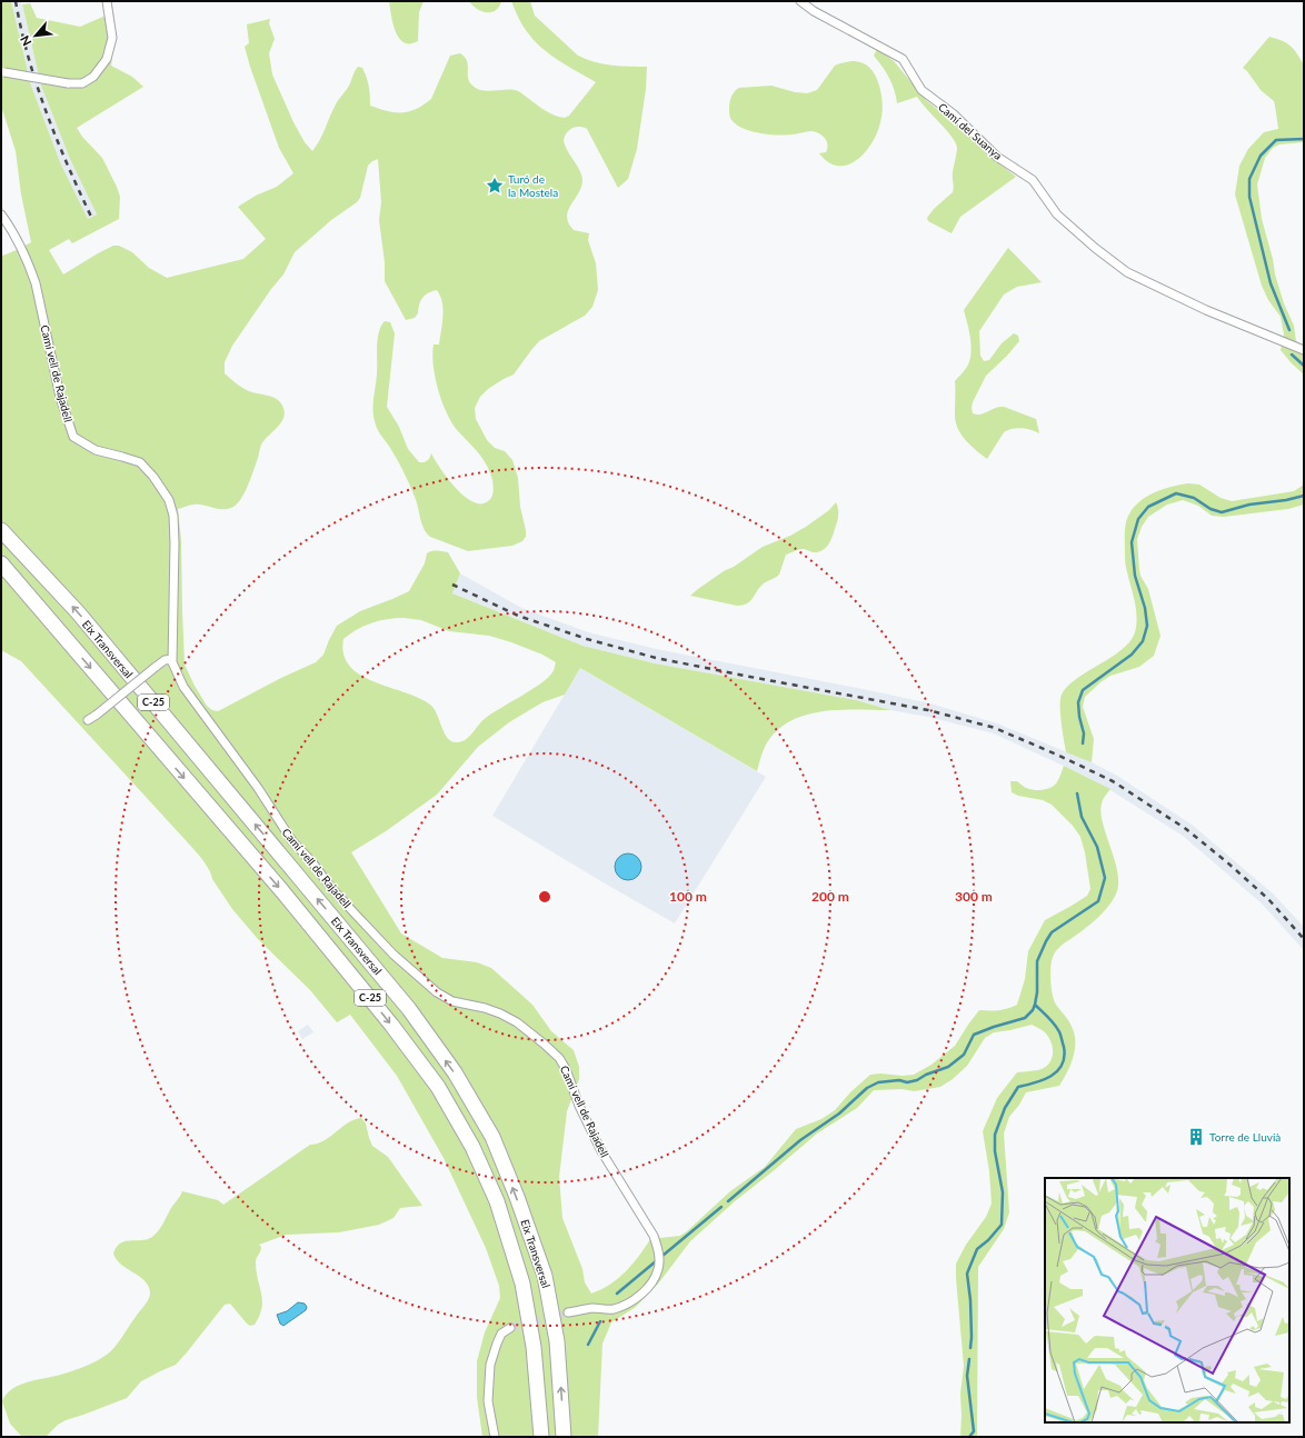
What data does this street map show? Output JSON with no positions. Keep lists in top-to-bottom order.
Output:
{
  "streets": {
    "highway": ["Eix Transversal", "C-25"],
    "street": ["Camí del Suanya", "Camí vell de Rajadell"]
  },
  "places": {
    "place": ["Turó de la Mostela"],
    "building": ["Torre de Lluvià"]
  },
  "north": "bottom left",
  "rings": ["100 m", "200 m", "300 m"]
}
